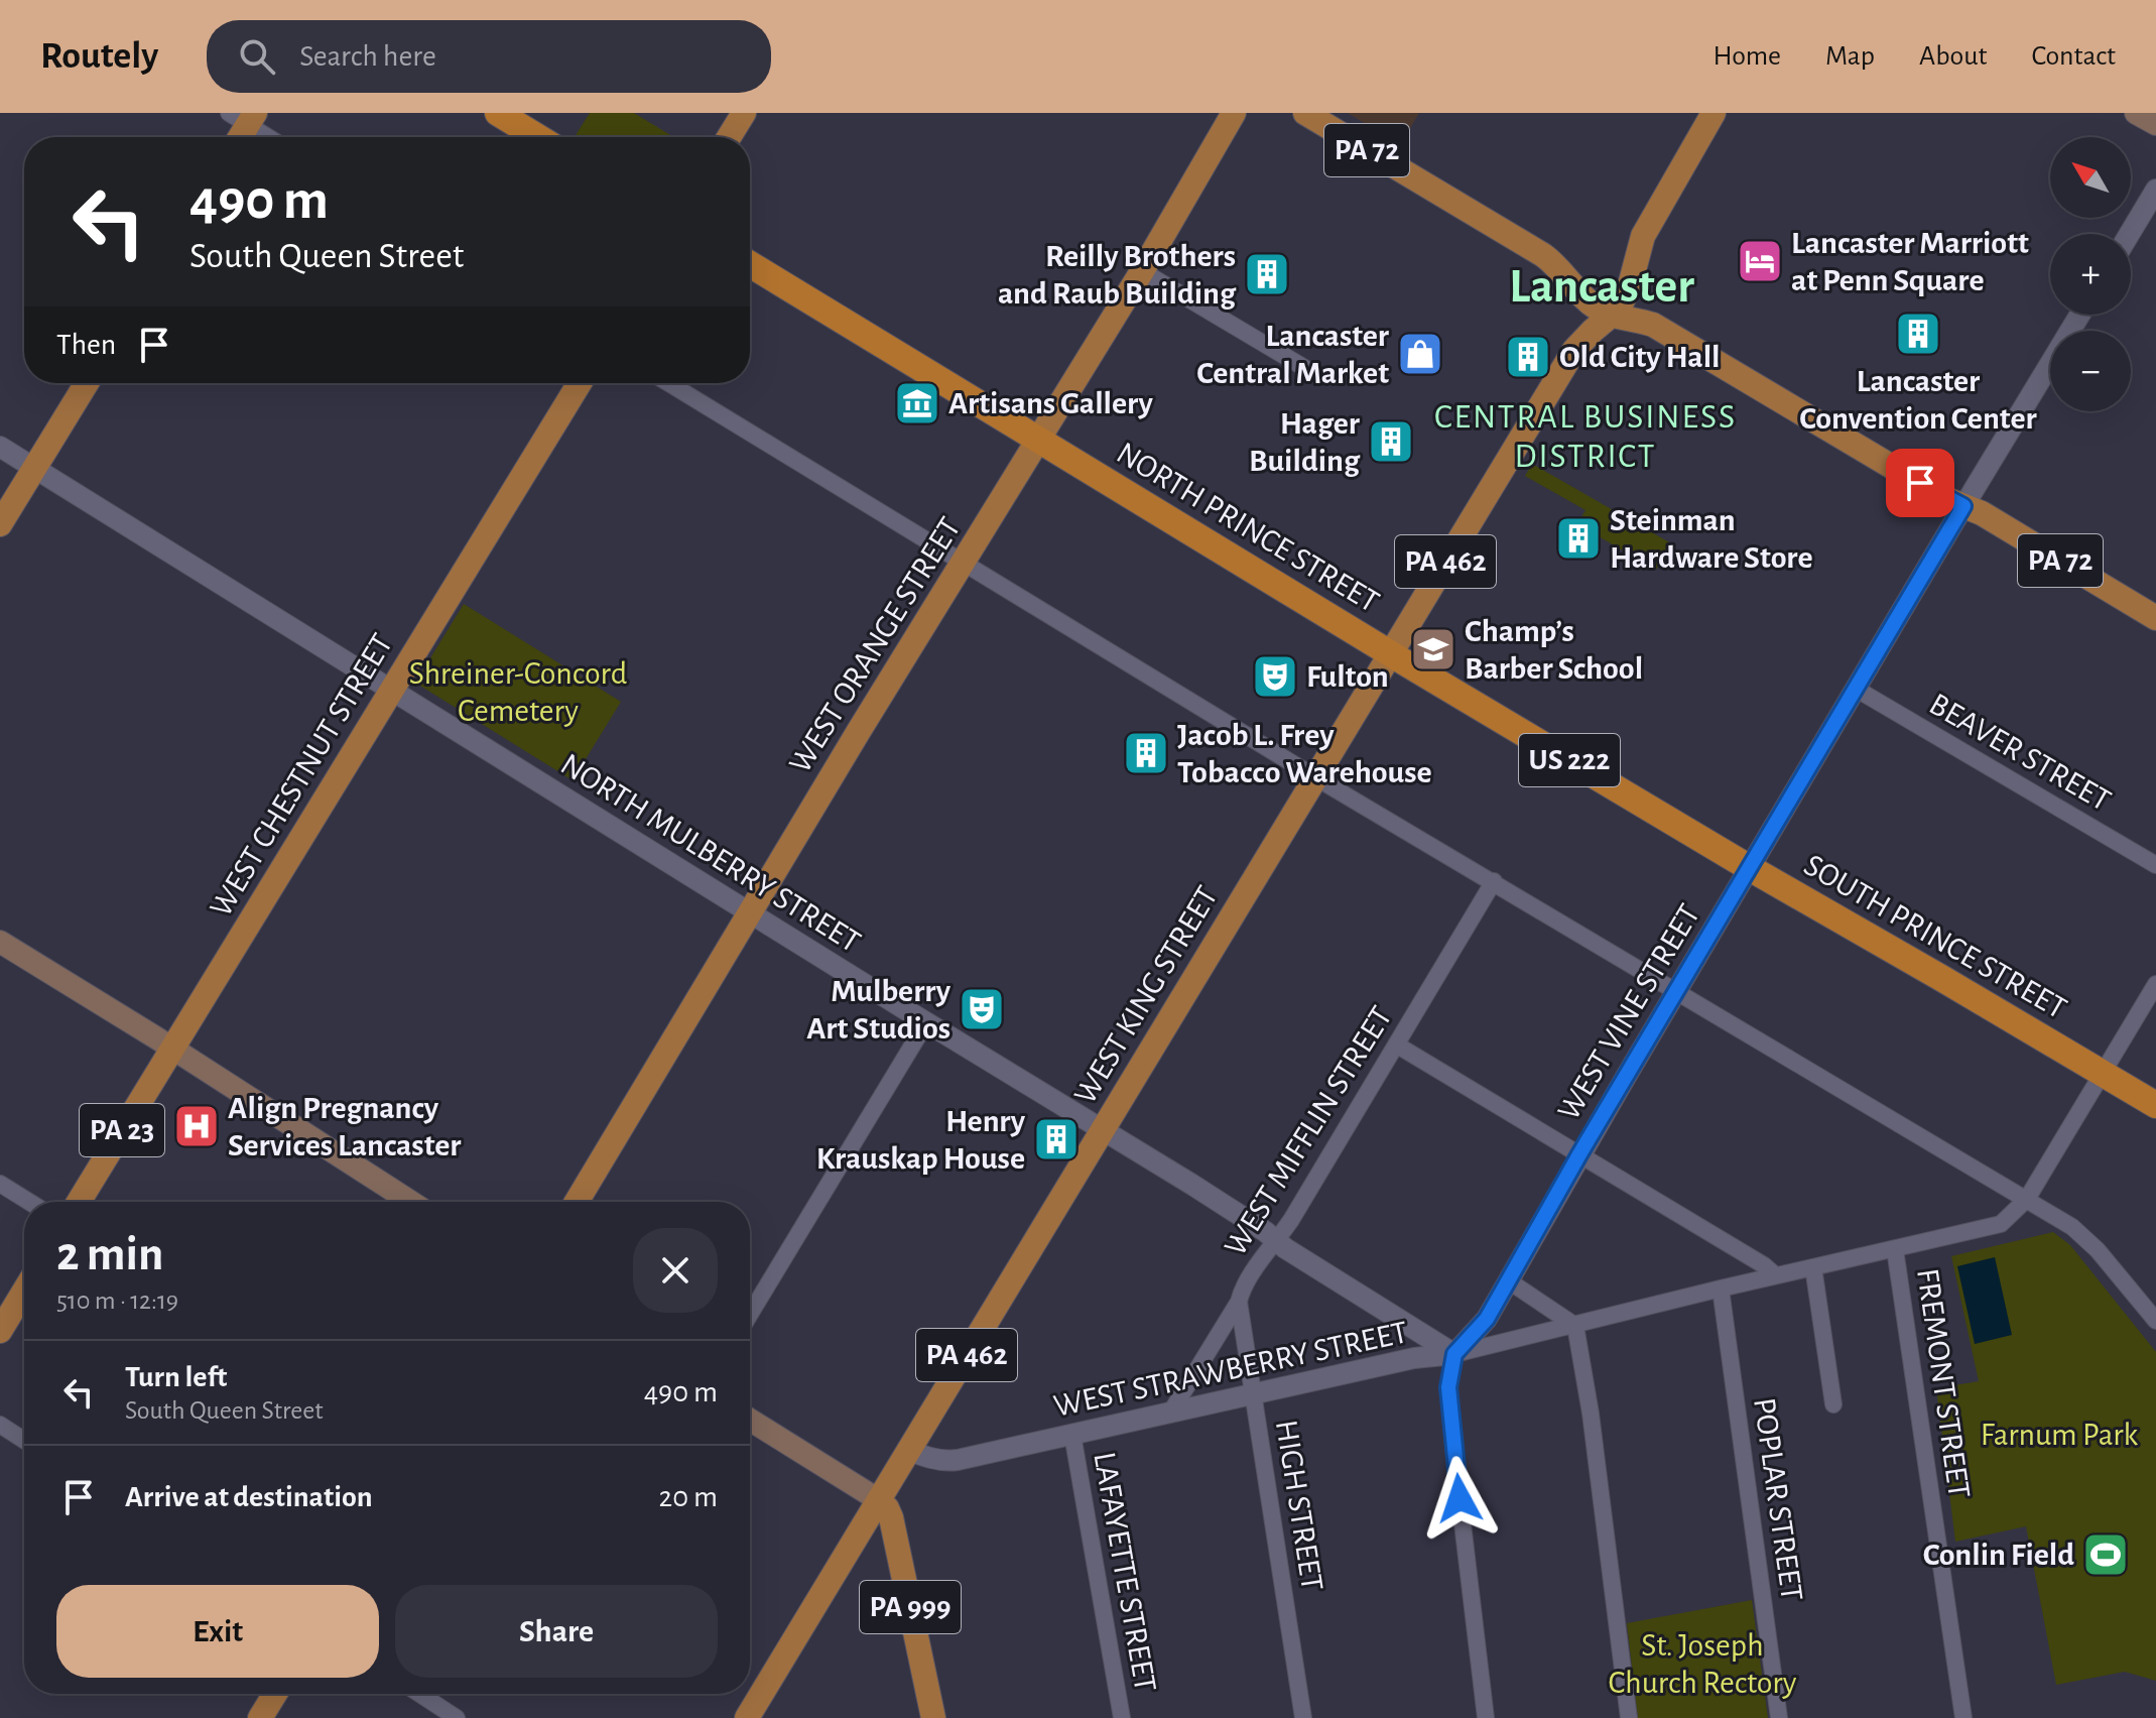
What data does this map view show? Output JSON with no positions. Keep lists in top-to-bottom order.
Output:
{
  "streets": {
    "highway": ["NORTH PRINCE STREET", "US 222", "SOUTH PRINCE STREET"],
    "main road": [
      "PA 72",
      "PA 462",
      "WEST ORANGE STREET",
      "WEST CHESTNUT STREET",
      "WEST KING STREET",
      "PA 23",
      "PA 999"
    ],
    "street": [
      "BEAVER STREET",
      "NORTH MULBERRY STREET",
      "WEST VINE STREET",
      "WEST MIFFLIN STREET",
      "WEST STRAWBERRY STREET",
      "FREMONT STREET",
      "POPLAR STREET",
      "HIGH STREET",
      "LAFAYETTE STREET"
    ]
  },
  "crossings": [
    ["PA 72", "PA 462"],
    ["PA 72", "WEST KING STREET"],
    ["PA 72", "WEST VINE STREET"],
    ["NORTH PRINCE STREET", "WEST ORANGE STREET"],
    ["NORTH PRINCE STREET", "SOUTH PRINCE STREET"],
    ["NORTH PRINCE STREET", "WEST KING STREET"],
    ["PA 462", "WEST KING STREET"],
    ["WEST ORANGE STREET", "NORTH MULBERRY STREET"],
    ["BEAVER STREET", "WEST VINE STREET"],
    ["WEST CHESTNUT STREET", "NORTH MULBERRY STREET"],
    ["NORTH MULBERRY STREET", "WEST KING STREET"],
    ["NORTH MULBERRY STREET", "WEST VINE STREET"],
    ["NORTH MULBERRY STREET", "WEST MIFFLIN STREET"],
    ["NORTH MULBERRY STREET", "WEST STRAWBERRY STREET"],
    ["SOUTH PRINCE STREET", "WEST KING STREET"],
    ["SOUTH PRINCE STREET", "WEST VINE STREET"],
    ["SOUTH PRINCE STREET", "WEST STRAWBERRY STREET"],
    ["WEST KING STREET", "WEST STRAWBERRY STREET"],
    ["WEST KING STREET", "PA 999"],
    ["WEST VINE STREET", "WEST STRAWBERRY STREET"],
    ["WEST MIFFLIN STREET", "WEST STRAWBERRY STREET"],
    ["WEST MIFFLIN STREET", "HIGH STREET"],
    ["WEST STRAWBERRY STREET", "FREMONT STREET"],
    ["WEST STRAWBERRY STREET", "POPLAR STREET"],
    ["WEST STRAWBERRY STREET", "HIGH STREET"],
    ["WEST STRAWBERRY STREET", "LAFAYETTE STREET"]
  ],
  "districts": ["Lancaster", "CENTRAL BUSINESS DISTRICT"],
  "parks": ["Shreiner-Concord Cemetery", "Farnum Park", "St. Joseph Church Rectory"],
  "places": {
    "hotel": ["Lancaster Marriott at Penn Square"],
    "building": [
      "Reilly Brothers and Raub Building",
      "Lancaster Convention Center",
      "Old City Hall",
      "Hager Building",
      "Steinman Hardware Store",
      "Jacob L. Frey Tobacco Warehouse",
      "Henry Krauskap House"
    ],
    "shop": ["Lancaster Central Market"],
    "museum": ["Artisans Gallery"],
    "school or university": ["Champ’s Barber School"],
    "theatre": ["Fulton", "Mulberry Art Studios"],
    "hospital": ["Align Pregnancy Services Lancaster"],
    "sports": ["Conlin Field"]
  },
  "north": "top left",
  "page": {
    "header": "Routely",
    "search": "Search here",
    "nav": [
      "Home",
      "Map",
      "About",
      "Contact"
    ],
    "map_buttons": ["+", "−"],
    "turn": ["490 m", "South Queen Street"],
    "then": "Then",
    "heading": ["2 min", "510 m · 12:19"],
    "list": [
      {
        "name": "Turn left",
        "note": "South Queen Street",
        "value": "490 m"
      },
      {
        "name": "Arrive at destination",
        "value": "20 m"
      }
    ],
    "buttons": ["Exit", "Share"]
  }
}
